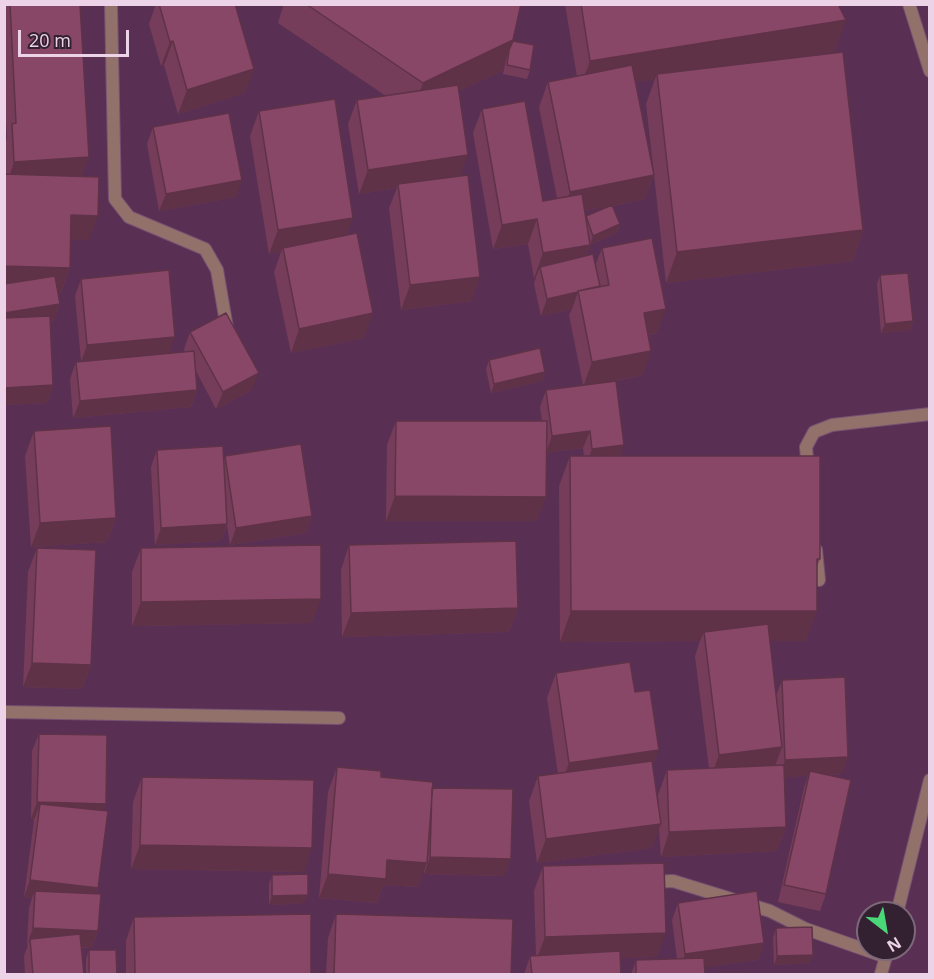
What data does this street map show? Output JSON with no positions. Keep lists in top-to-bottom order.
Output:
{
  "scale_bar": "20 m",
  "north": "bottom right"
}
